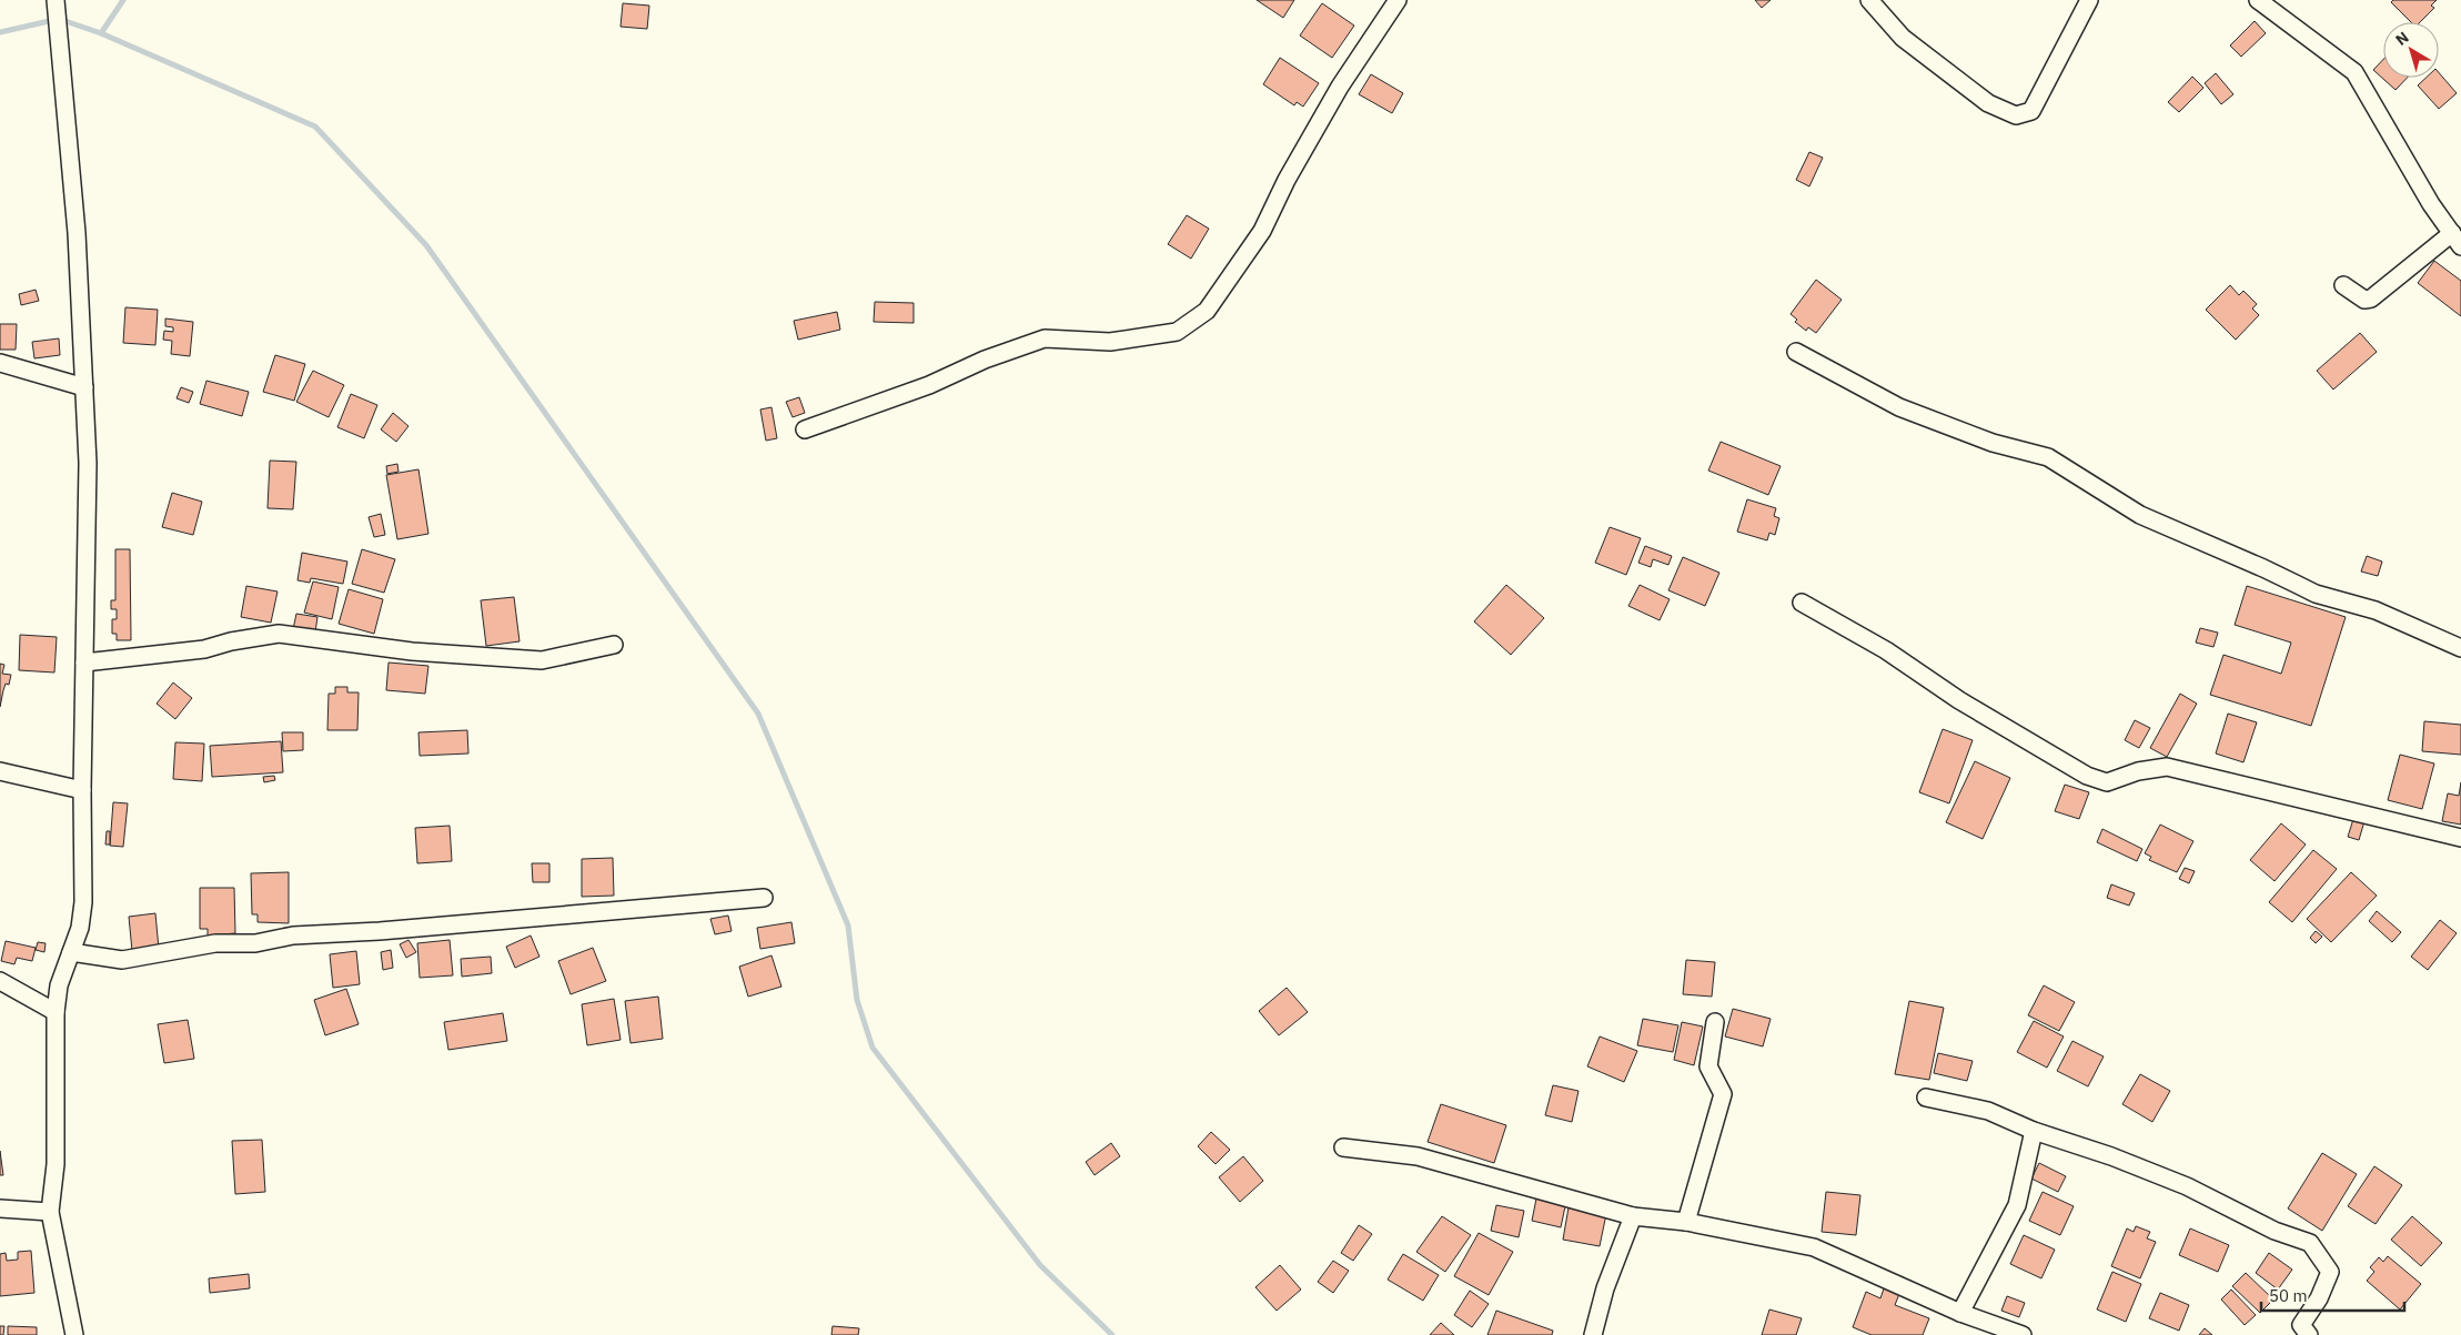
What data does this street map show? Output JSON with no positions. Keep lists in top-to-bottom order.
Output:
{
  "scale_bar": "50 m",
  "north": "top left"
}
